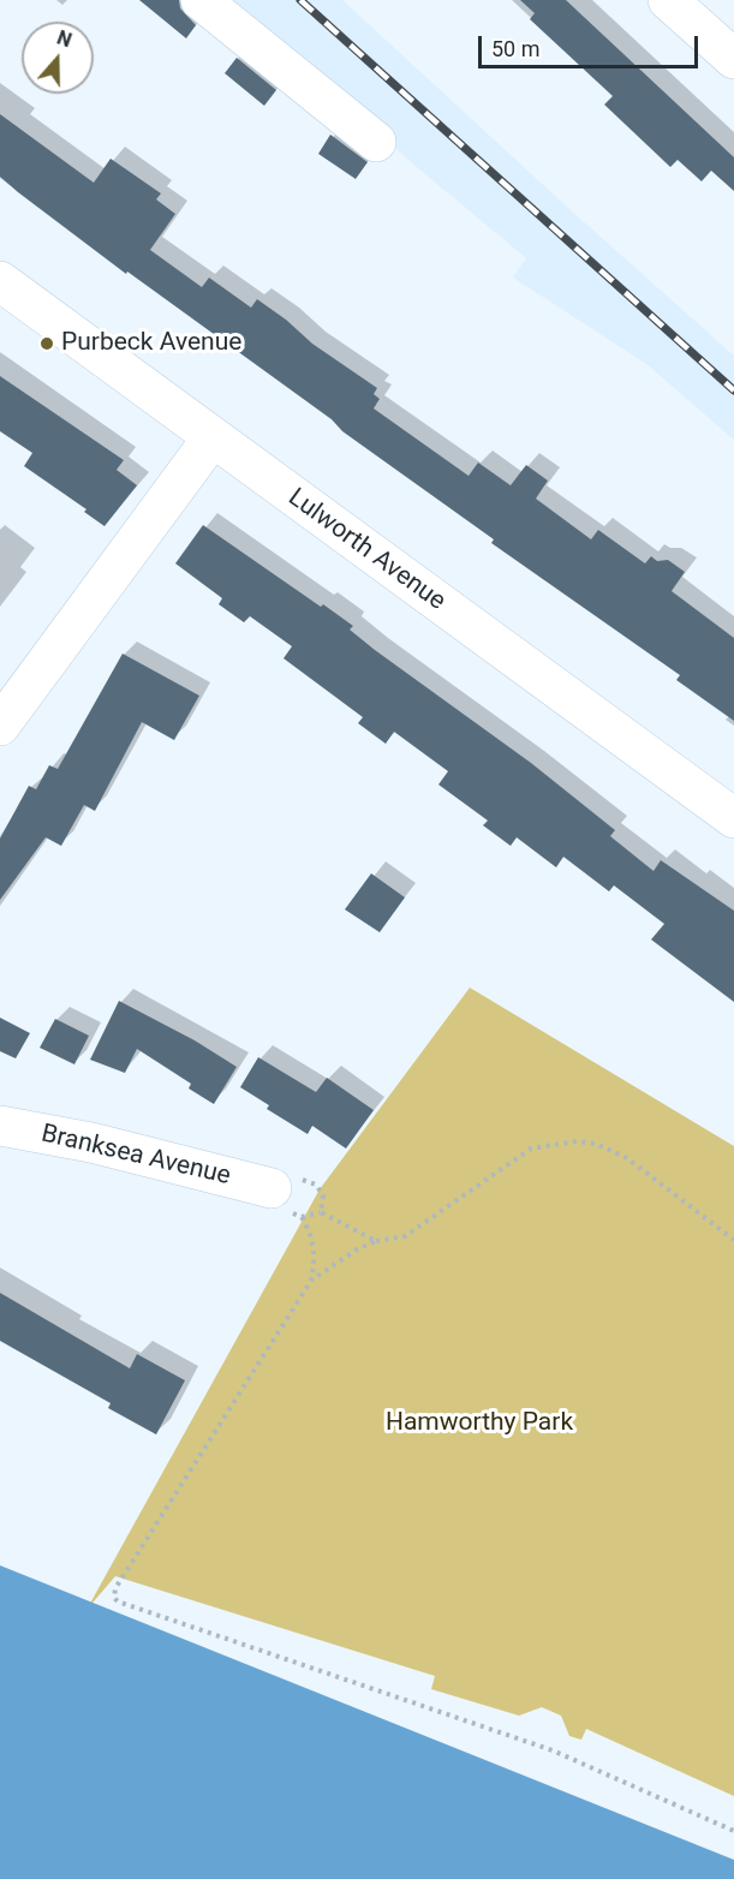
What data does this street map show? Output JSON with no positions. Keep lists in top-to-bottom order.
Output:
{
  "streets": {
    "street": ["Lulworth Avenue", "Branksea Avenue"]
  },
  "parks": ["Hamworthy Park"],
  "places": ["Purbeck Avenue"],
  "scale_bar": "50 m",
  "north": "top"
}
